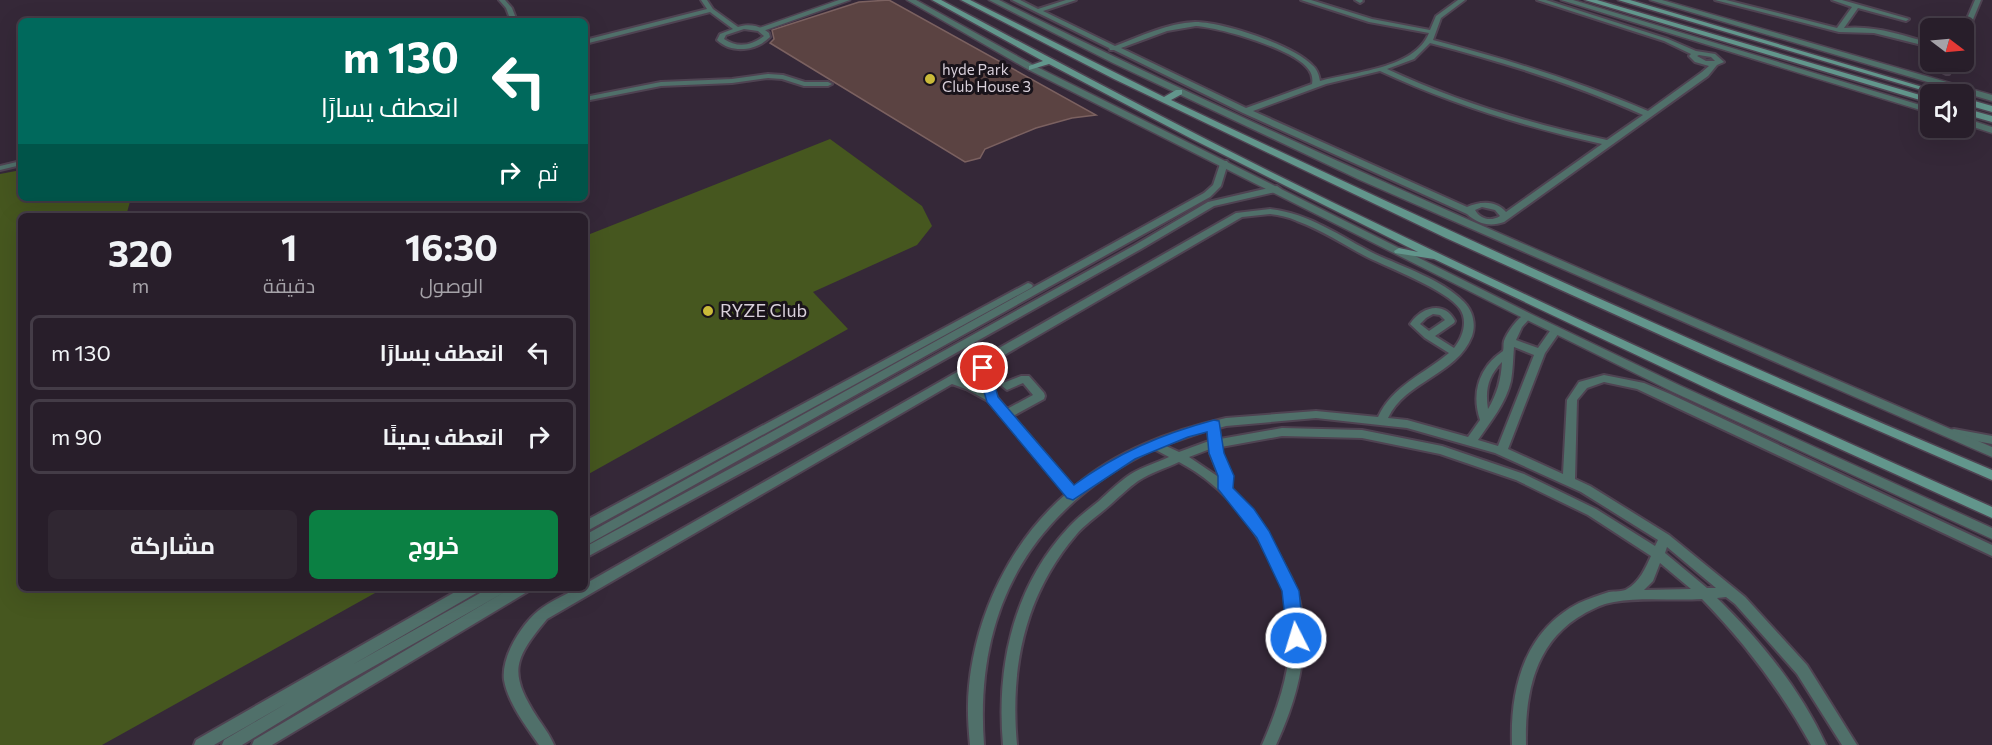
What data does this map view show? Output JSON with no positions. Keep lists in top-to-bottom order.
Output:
{
  "places": ["hyde Park Club House 3", "RYZE Club"],
  "north": "right",
  "page": {
    "turn": ["130 m", "انعطف يسارًا"],
    "then": "ثم",
    "eta": [
      "16:30",
      "الوصول",
      "1",
      "دقيقة",
      "320",
      "m"
    ],
    "list": [
      {
        "name": "انعطف يسارًا",
        "value": "130 m"
      },
      {
        "name": "انعطف يمينًا",
        "value": "90 m"
      }
    ],
    "buttons": ["خروج", "مشاركة"]
  }
}
